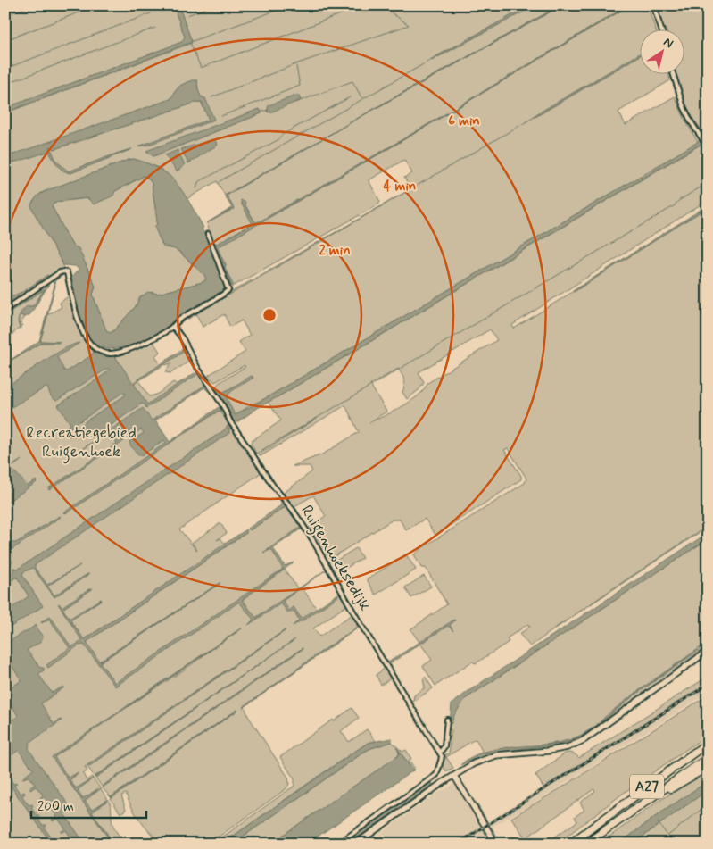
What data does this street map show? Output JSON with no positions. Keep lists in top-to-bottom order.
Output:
{
  "streets": {
    "highway": ["A27"],
    "street": ["Ruigenhoeksedijk"]
  },
  "parks": ["Recreatiegebied Ruigenhoek"],
  "scale_bar": "200 m",
  "north": "top right",
  "rings": ["6 min", "4 min", "2 min"]
}
